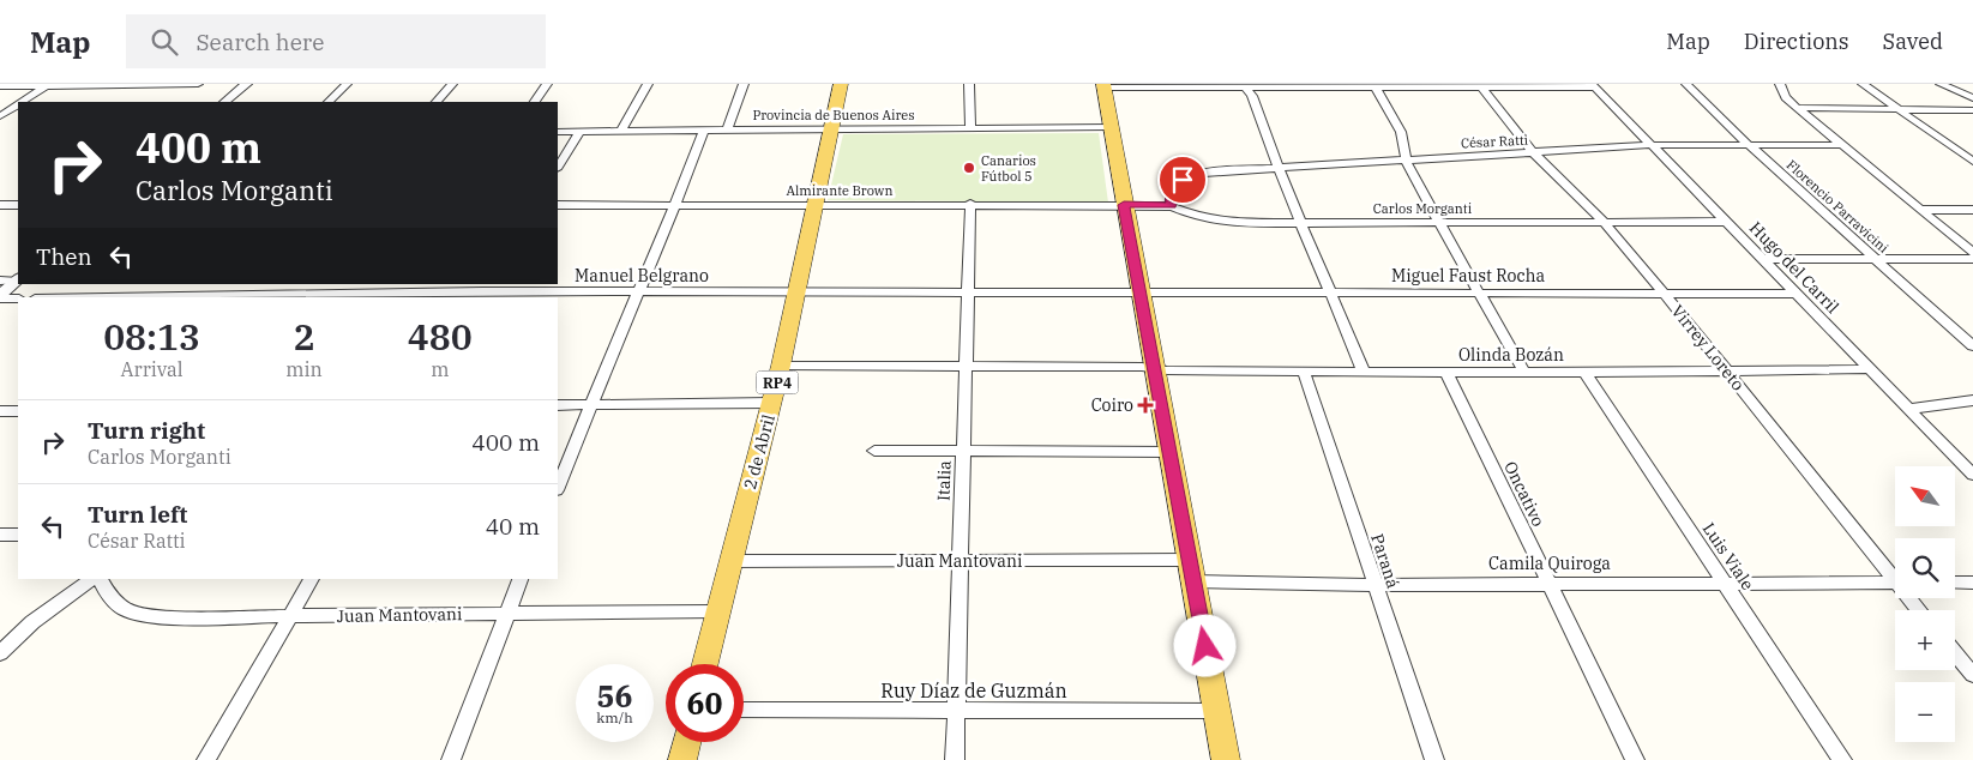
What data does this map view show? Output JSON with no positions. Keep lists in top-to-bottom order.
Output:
{
  "streets": {
    "main road": ["RP4", "2 de Abril"],
    "street": [
      "Provincia de Buenos Aires",
      "César Ratti",
      "Almirante Brown",
      "Florencio Parravicini",
      "Carlos Morganti",
      "Hugo del Carril",
      "Manuel Belgrano",
      "Miguel Faust Rocha",
      "Virrey Loreto",
      "Olinda Bozán",
      "Italia",
      "Oncativo",
      "Luis Viale",
      "Juan Mantovani",
      "Paraná",
      "Camila Quiroga",
      "Ruy Díaz de Guzmán"
    ]
  },
  "crossings": [
    ["Provincia de Buenos Aires", "2 de Abril"],
    ["César Ratti", "Florencio Parravicini"],
    ["César Ratti", "Carlos Morganti"],
    ["César Ratti", "Hugo del Carril"],
    ["César Ratti", "Virrey Loreto"],
    ["Almirante Brown", "Carlos Morganti"],
    ["Almirante Brown", "2 de Abril"],
    ["Almirante Brown", "Italia"],
    ["Carlos Morganti", "Hugo del Carril"],
    ["Carlos Morganti", "Virrey Loreto"],
    ["Hugo del Carril", "Miguel Faust Rocha"],
    ["Hugo del Carril", "Olinda Bozán"],
    ["Manuel Belgrano", "Miguel Faust Rocha"],
    ["Manuel Belgrano", "2 de Abril"],
    ["Manuel Belgrano", "Italia"],
    ["Miguel Faust Rocha", "Virrey Loreto"],
    ["Virrey Loreto", "Olinda Bozán"],
    ["Olinda Bozán", "2 de Abril"],
    ["Olinda Bozán", "Italia"],
    ["Olinda Bozán", "Oncativo"],
    ["Olinda Bozán", "Luis Viale"],
    ["Olinda Bozán", "Paraná"],
    ["2 de Abril", "Juan Mantovani"],
    ["Italia", "Juan Mantovani"],
    ["Italia", "Ruy Díaz de Guzmán"],
    ["Oncativo", "Camila Quiroga"],
    ["Luis Viale", "Camila Quiroga"],
    ["Paraná", "Camila Quiroga"]
  ],
  "places": {
    "other": ["Canarios Fútbol 5"],
    "health": ["Coiro"]
  },
  "north": "top left",
  "page": {
    "header": "Map",
    "search": "Search here",
    "nav": ["Map", "Directions", "Saved"],
    "turn": ["400 m", "Carlos Morganti"],
    "then": "Then",
    "eta": [
      "08:13",
      "Arrival",
      "2",
      "min",
      "480",
      "m"
    ],
    "list": [
      {
        "name": "Turn right",
        "note": "Carlos Morganti",
        "value": "400 m"
      },
      {
        "name": "Turn left",
        "note": "César Ratti",
        "value": "40 m"
      }
    ],
    "map_buttons": ["+", "−"],
    "speed": "56 km/h",
    "limit": "60"
  }
}
